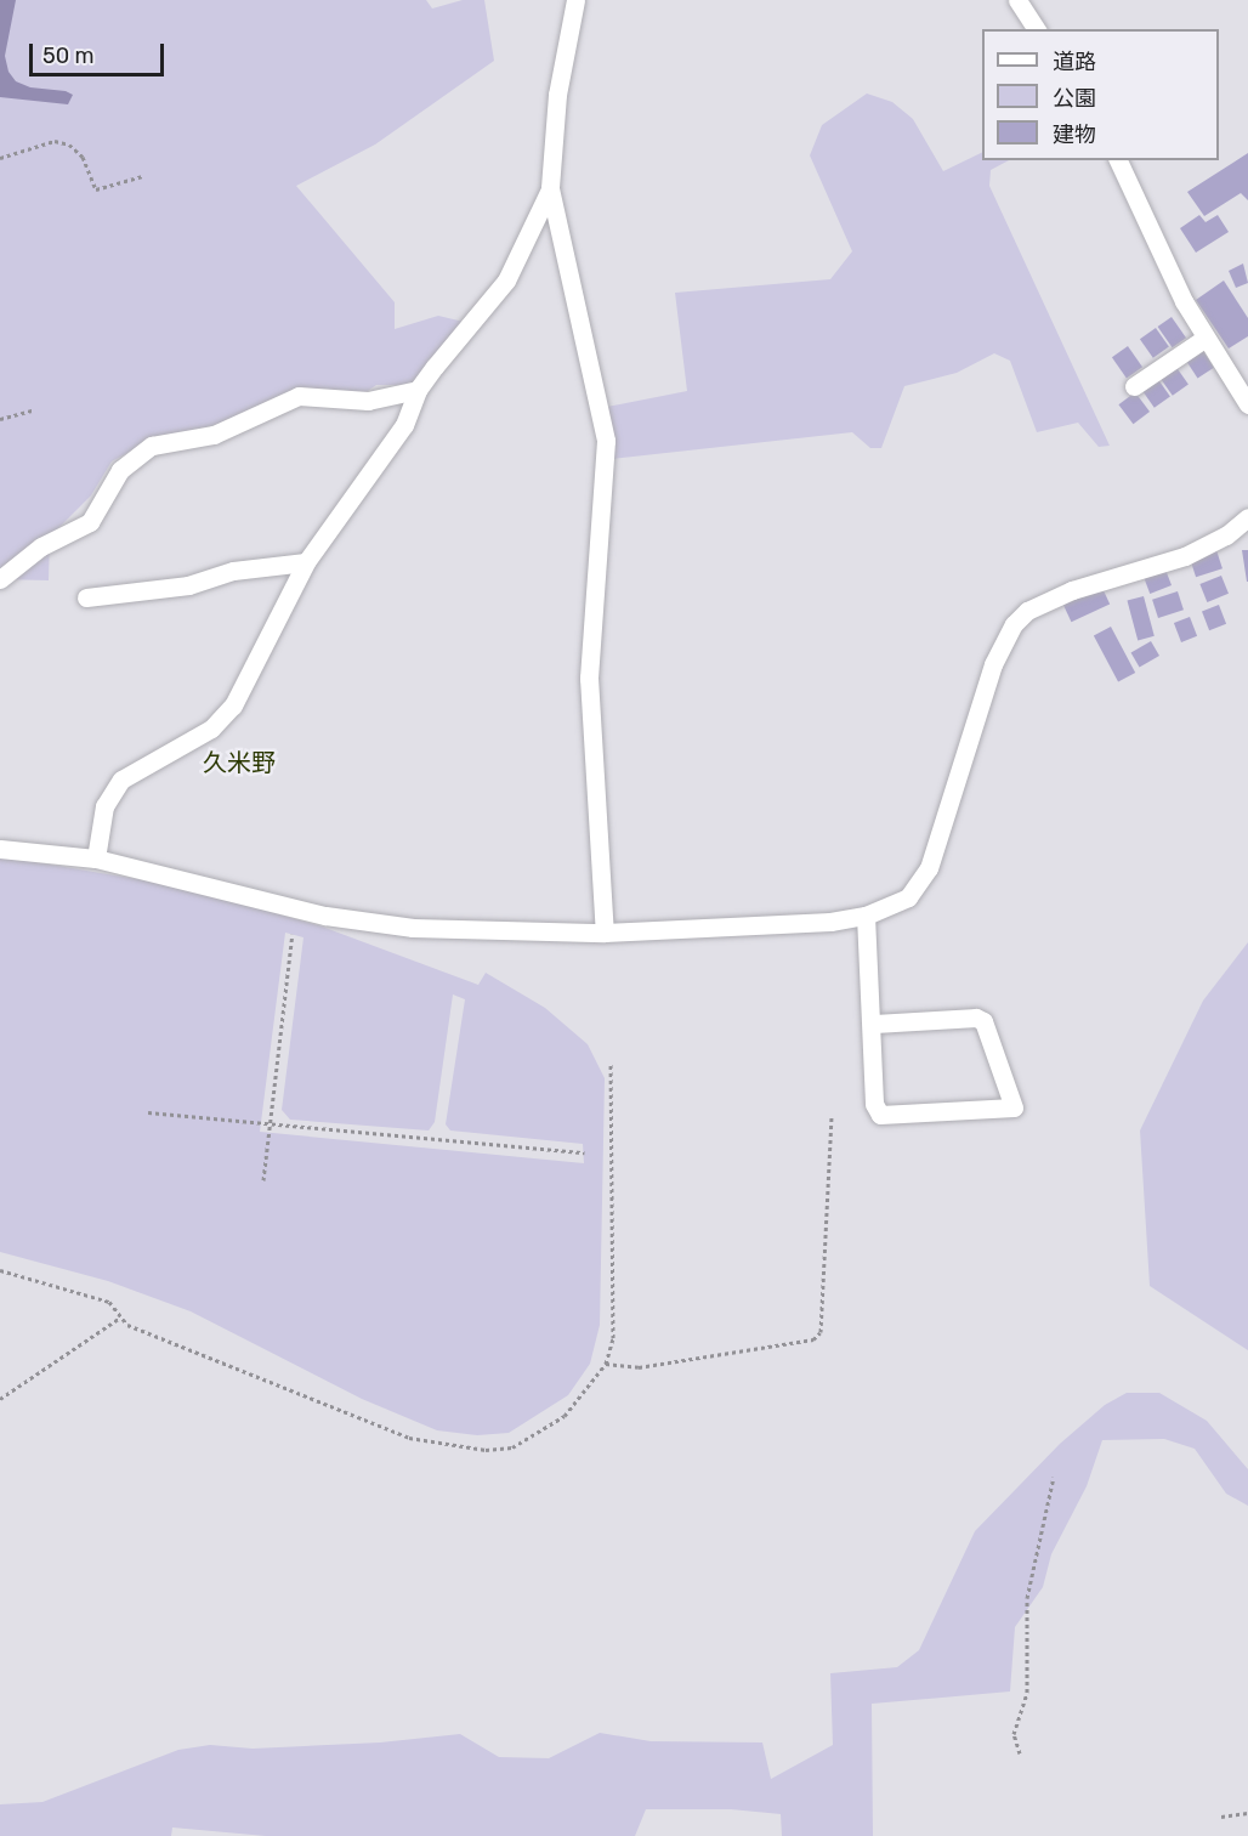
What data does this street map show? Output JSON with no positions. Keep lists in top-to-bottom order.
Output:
{
  "districts": ["久米野"],
  "legend": ["道路", "公園", "建物"],
  "scale_bar": "50 m"
}
